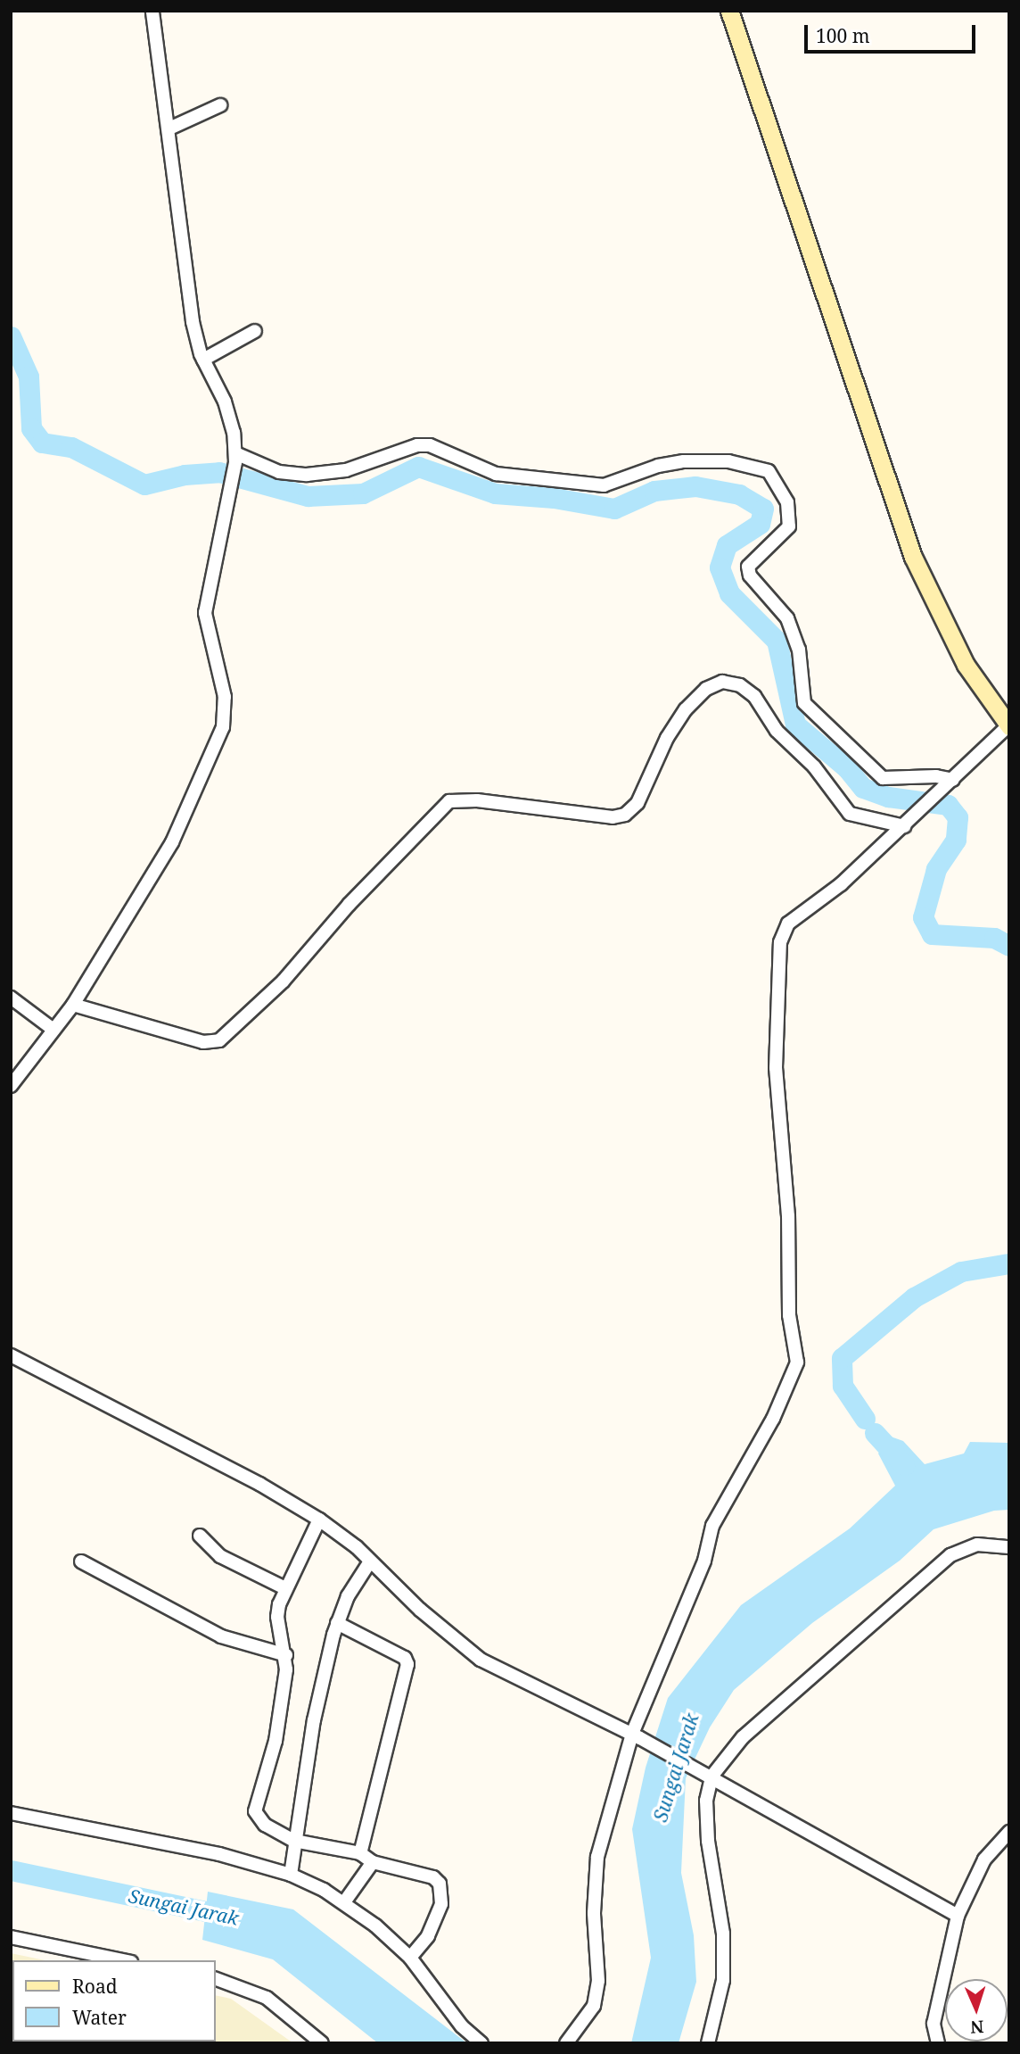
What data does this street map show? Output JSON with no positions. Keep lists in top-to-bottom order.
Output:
{
  "water": ["Sungai Jarak"],
  "legend": ["Road", "Water"],
  "scale_bar": "100 m",
  "north": "bottom"
}
